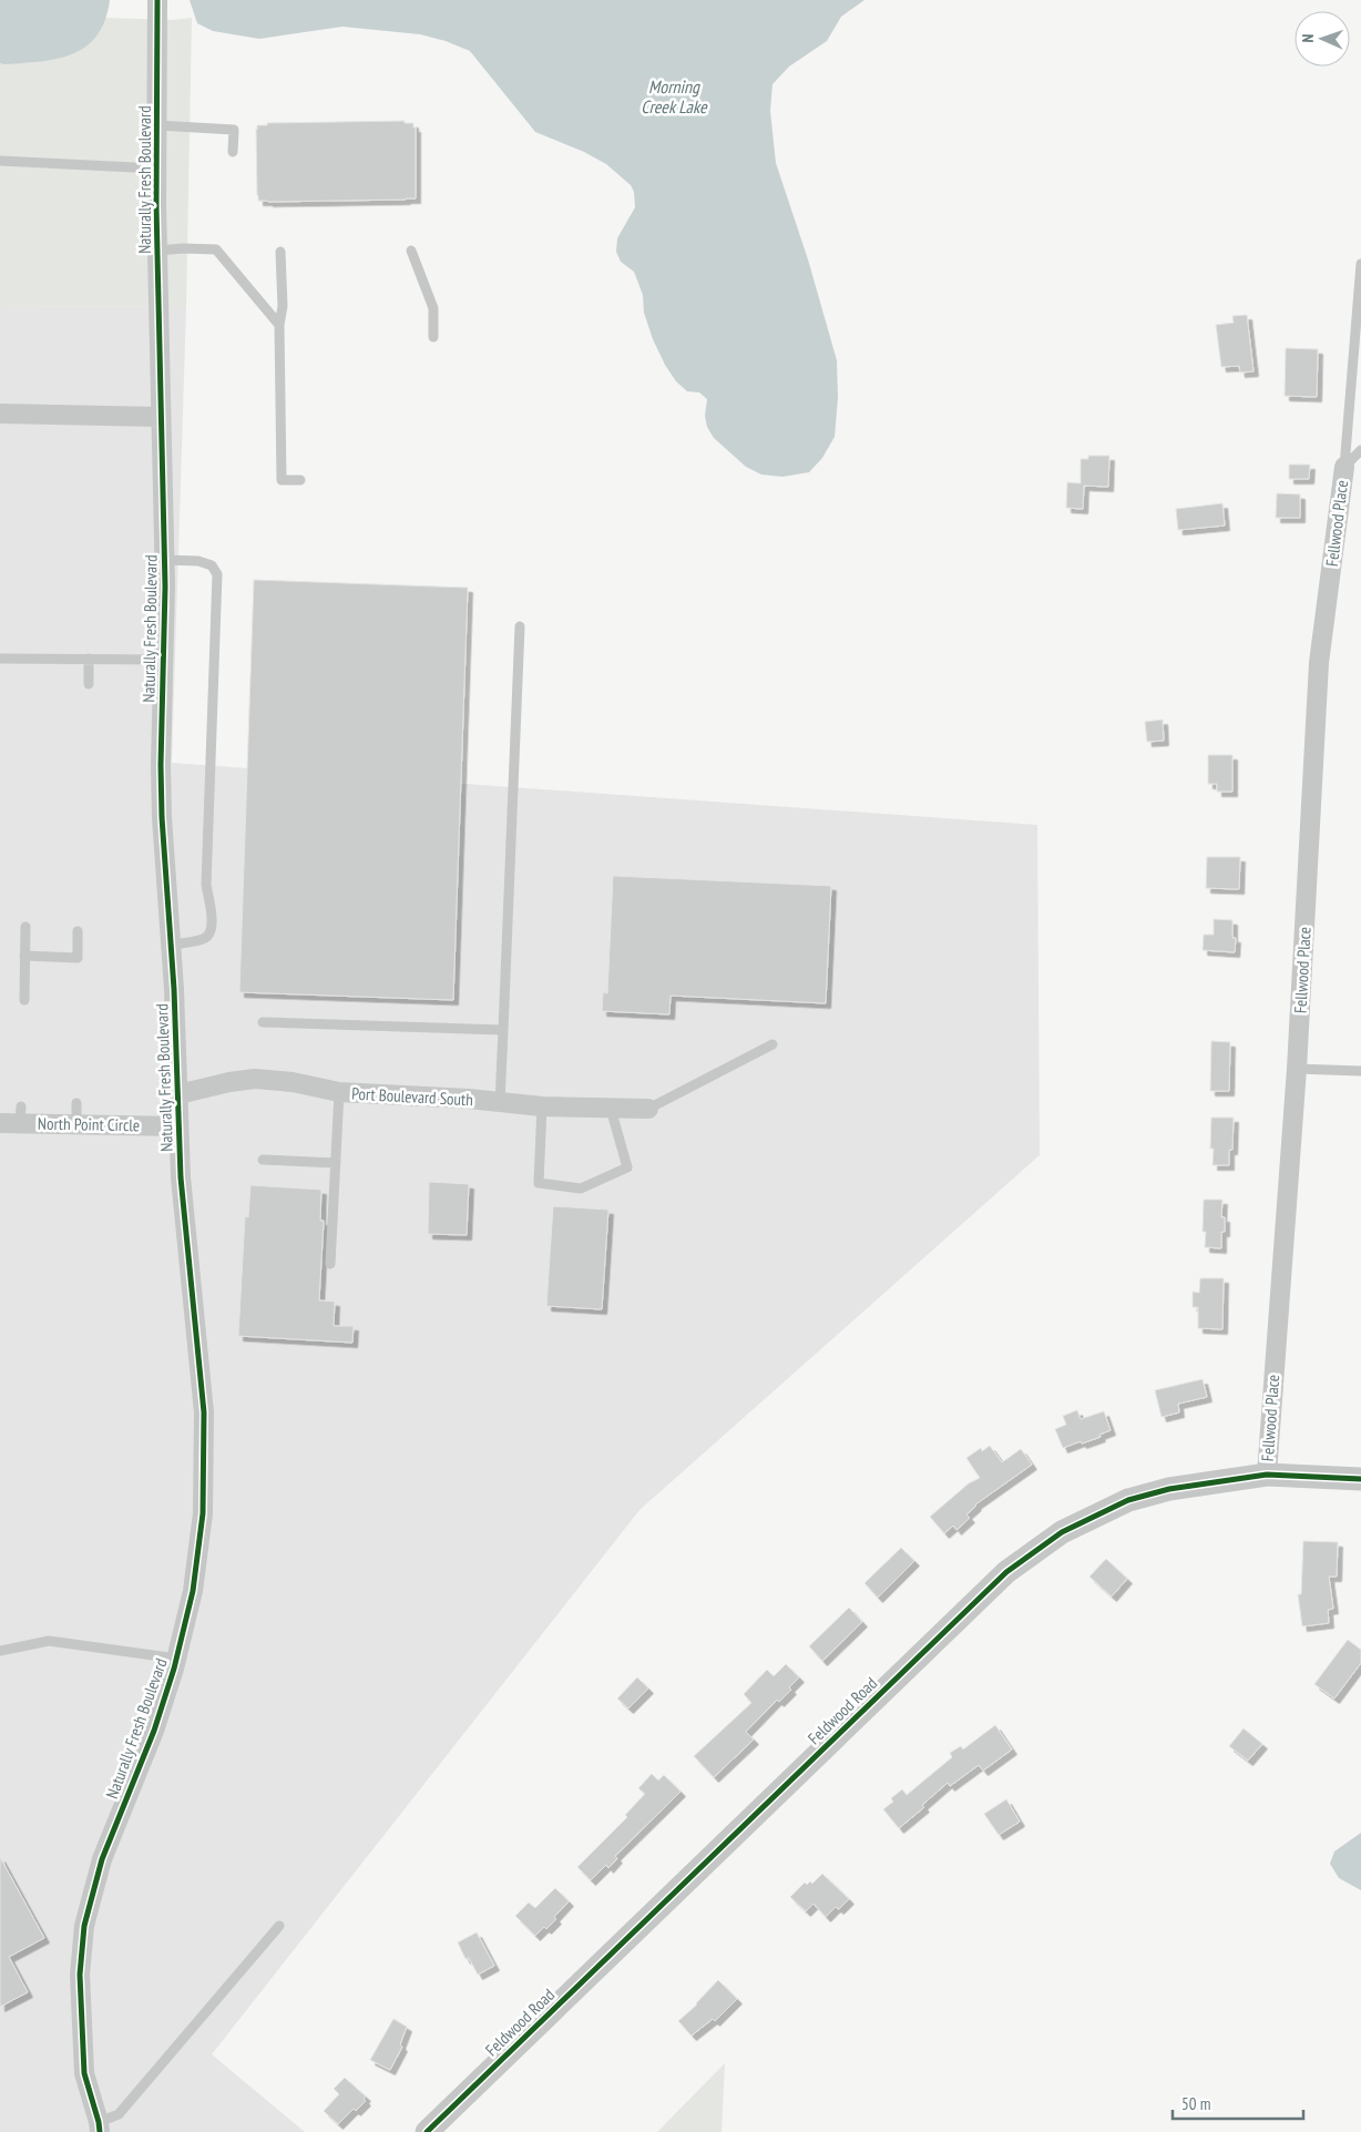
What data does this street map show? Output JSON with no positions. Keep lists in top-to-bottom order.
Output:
{
  "streets": {
    "street": [
      "Naturally Fresh Boulevard",
      "Fellwood Place",
      "Port Boulevard South",
      "North Point Circle",
      "Feldwood Road"
    ]
  },
  "crossings": [
    ["Naturally Fresh Boulevard", "Port Boulevard South"],
    ["Naturally Fresh Boulevard", "North Point Circle"],
    ["Fellwood Place", "Feldwood Road"]
  ],
  "water": ["Morning Creek Lake"],
  "scale_bar": "50 m",
  "north": "left"
}
